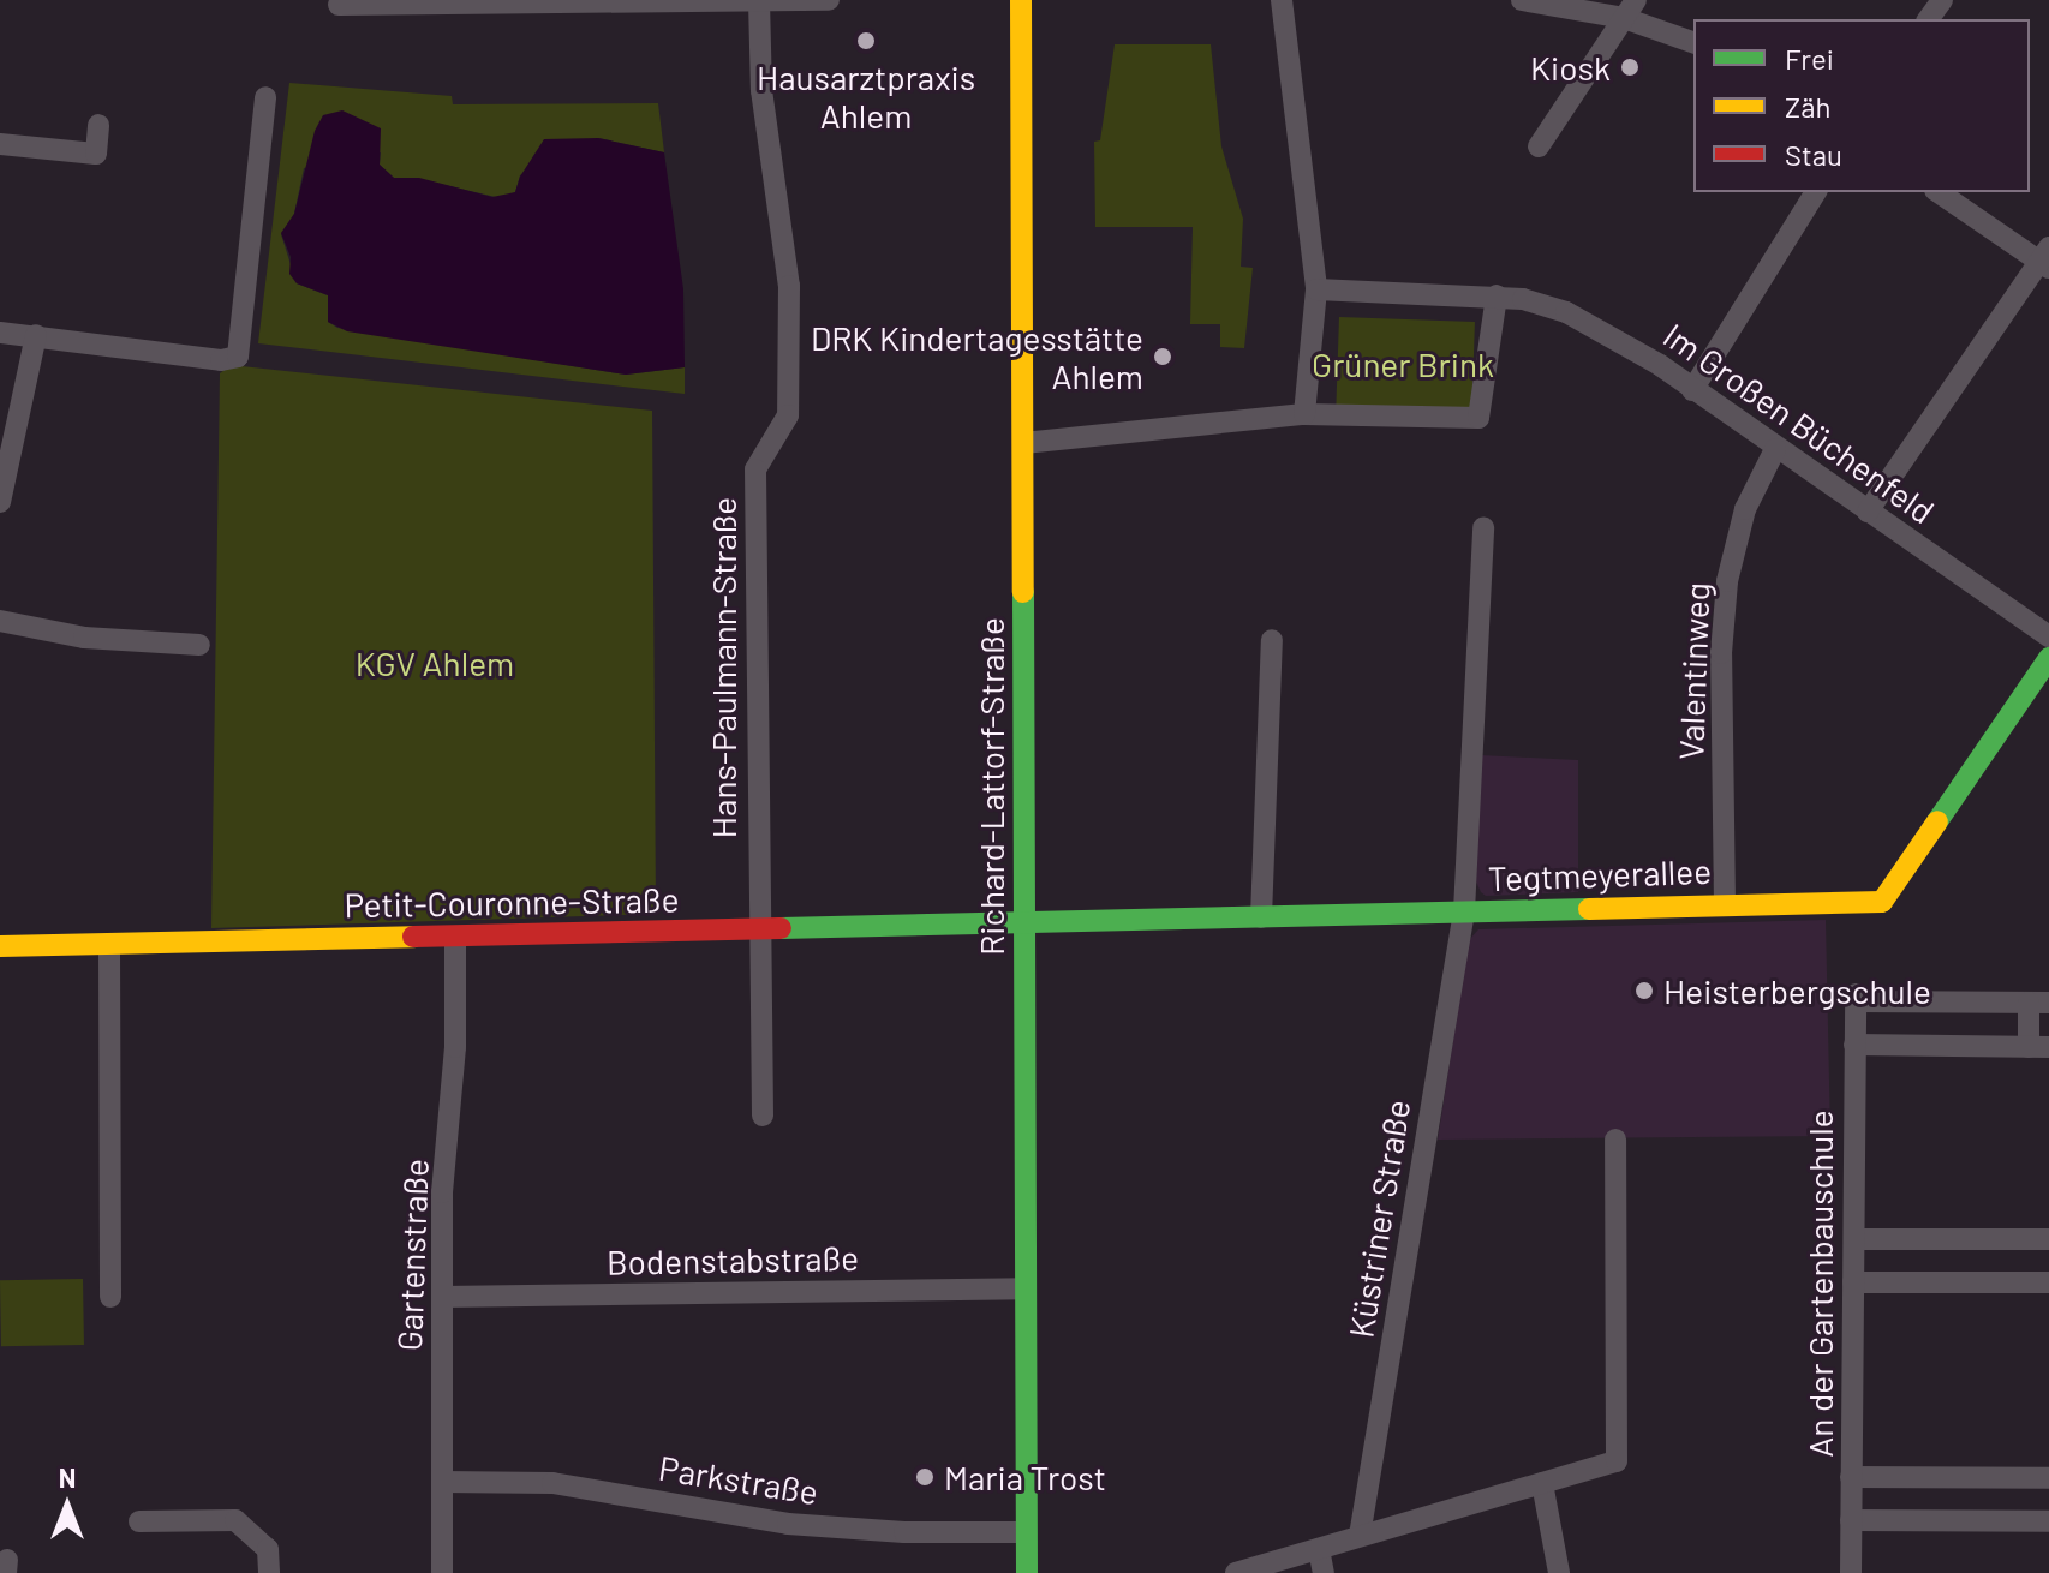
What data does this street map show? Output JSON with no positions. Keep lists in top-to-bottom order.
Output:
{
  "streets": {
    "street": [
      "Im Großen Büchenfeld",
      "Hans-Paulmann-Straße",
      "Valentinweg",
      "Richard-Lattorf-Straße",
      "Tegtmeyerallee",
      "Petit-Couronne-Straße",
      "Küstriner Straße",
      "Gartenstraße",
      "Bodenstabstraße",
      "An der Gartenbauschule",
      "Parkstraße"
    ]
  },
  "crossings": [
    ["Im Großen Büchenfeld", "Valentinweg"],
    ["Hans-Paulmann-Straße", "Petit-Couronne-Straße"],
    ["Valentinweg", "Tegtmeyerallee"],
    ["Richard-Lattorf-Straße", "Tegtmeyerallee"],
    ["Richard-Lattorf-Straße", "Petit-Couronne-Straße"],
    ["Richard-Lattorf-Straße", "Bodenstabstraße"],
    ["Richard-Lattorf-Straße", "Parkstraße"],
    ["Tegtmeyerallee", "Petit-Couronne-Straße"],
    ["Tegtmeyerallee", "Küstriner Straße"],
    ["Petit-Couronne-Straße", "Gartenstraße"],
    ["Gartenstraße", "Bodenstabstraße"],
    ["Gartenstraße", "Parkstraße"]
  ],
  "parks": ["Grüner Brink", "KGV Ahlem"],
  "places": [
    "Hausarztpraxis Ahlem",
    "Kiosk",
    "DRK Kindertagesstätte Ahlem",
    "Heisterbergschule",
    "Maria Trost"
  ],
  "legend": ["Frei", "Zäh", "Stau"],
  "north": "top"
}
